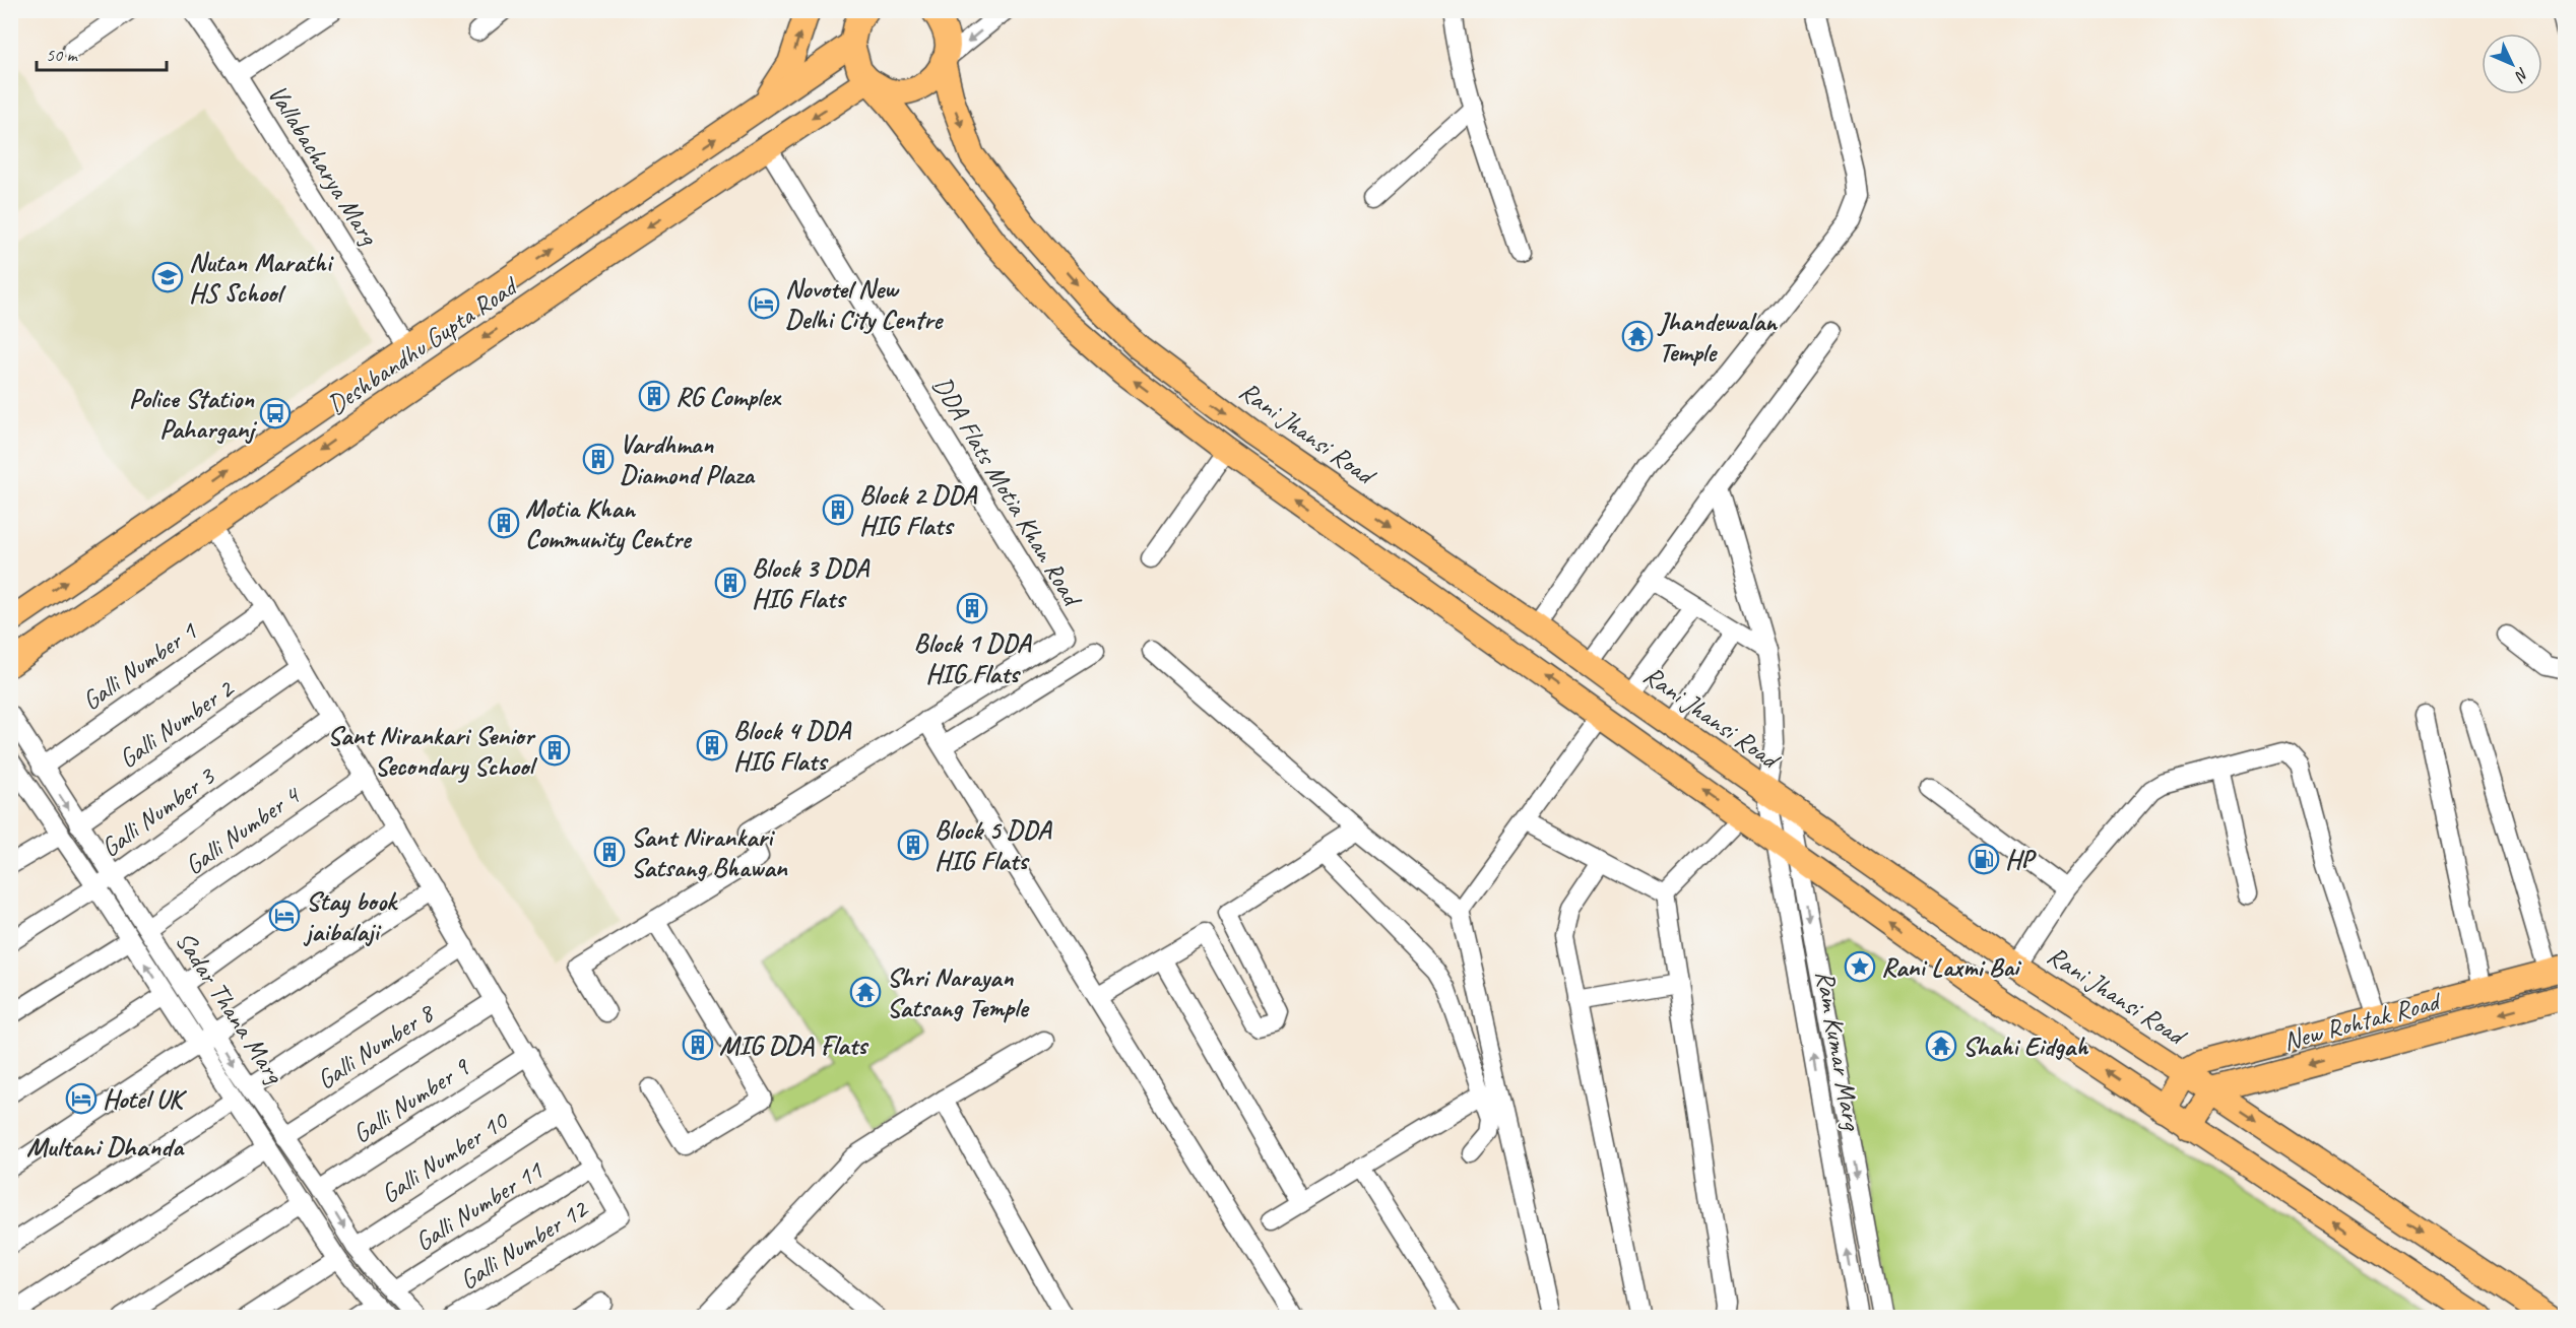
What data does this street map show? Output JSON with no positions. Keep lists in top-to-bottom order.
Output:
{
  "streets": {
    "main road": ["Deshbandhu Gupta Road", "Rani Jhansi Road", "New Rohtak Road"],
    "street": [
      "Vallabacharya Marg",
      "DDA Flats Motia Khan Road",
      "Galli Number 1",
      "Galli Number 2",
      "Galli Number 3",
      "Galli Number 4",
      "Sadar Thana Marg",
      "Galli Number 8",
      "Ram Kumar Marg",
      "Galli Number 9",
      "Galli Number 10",
      "Galli Number 11",
      "Galli Number 12"
    ]
  },
  "crossings": [
    ["Vallabacharya Marg", "Deshbandhu Gupta Road"],
    ["Deshbandhu Gupta Road", "DDA Flats Motia Khan Road"],
    ["Rani Jhansi Road", "New Rohtak Road"],
    ["Rani Jhansi Road", "Ram Kumar Marg"],
    ["Galli Number 1", "Sadar Thana Marg"],
    ["Galli Number 2", "Sadar Thana Marg"],
    ["Galli Number 3", "Sadar Thana Marg"],
    ["Galli Number 4", "Sadar Thana Marg"],
    ["Sadar Thana Marg", "Galli Number 8"],
    ["Sadar Thana Marg", "Galli Number 9"],
    ["Sadar Thana Marg", "Galli Number 10"],
    ["Sadar Thana Marg", "Galli Number 11"],
    ["Galli Number 11", "Galli Number 12"]
  ],
  "districts": ["Multani Dhanda"],
  "places": {
    "school or university": ["Nutan Marathi HS School"],
    "hotel": ["Novotel New Delhi City Centre", "Stay book jaibalaji", "Hotel UK"],
    "temple": ["Jhandewalan Temple", "Shri Narayan Satsang Temple", "Shahi Eidgah"],
    "building": [
      "RG Complex",
      "Vardhman Diamond Plaza",
      "Block 2 DDA HIG Flats",
      "Motia Khan Community Centre",
      "Block 3 DDA HIG Flats",
      "Block 1 DDA HIG Flats",
      "Block 4 DDA HIG Flats",
      "Sant Nirankari Senior Secondary School",
      "Block 5 DDA HIG Flats",
      "Sant Nirankari Satsang Bhawan",
      "MIG DDA Flats"
    ],
    "bus stop": ["Police Station Paharganj"],
    "fuel station": ["HP"],
    "place": ["Rani Laxmi Bai"]
  },
  "scale_bar": "50 m",
  "north": "bottom right"
}
